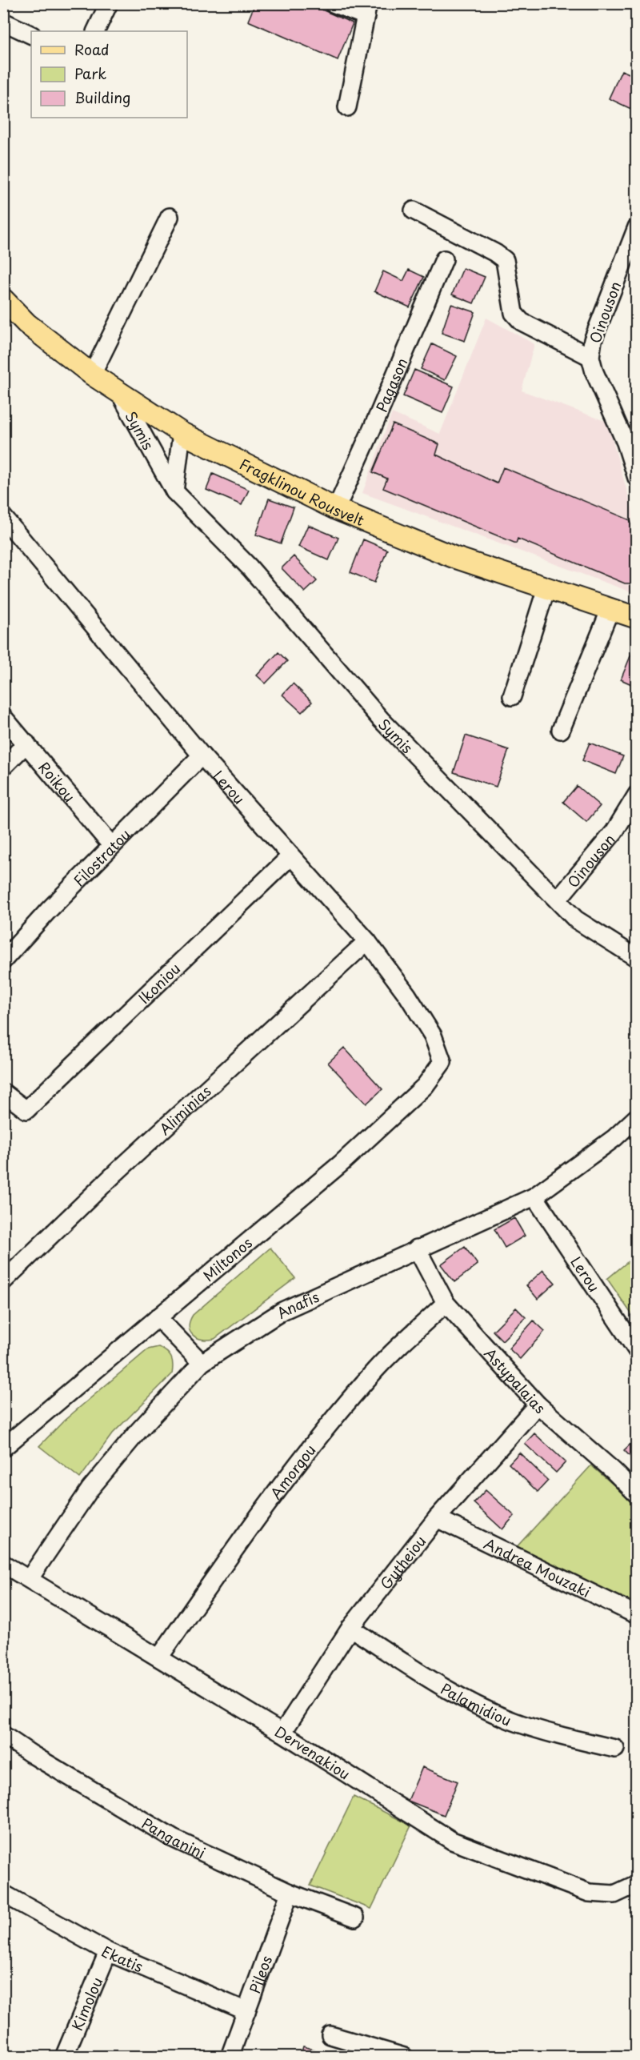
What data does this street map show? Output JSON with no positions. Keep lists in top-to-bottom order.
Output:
{
  "streets": {
    "main road": ["Fragklinou Rousvelt"],
    "street": [
      "Oinouson",
      "Pagason",
      "Symis",
      "Roikou",
      "Lerou",
      "Filostratou",
      "Ikoniou",
      "Aliminias",
      "Miltonos",
      "Anafis",
      "Astypalaias",
      "Amorgou",
      "Gytheiou",
      "Andrea Mouzaki",
      "Palamidiou",
      "Dervenakiou",
      "Panganini",
      "Ekatis",
      "Pileos",
      "Kimolou"
    ]
  },
  "crossings": [
    ["Oinouson", "Symis"],
    ["Pagason", "Fragklinou Rousvelt"],
    ["Symis", "Fragklinou Rousvelt"],
    ["Roikou", "Filostratou"],
    ["Lerou", "Filostratou"],
    ["Lerou", "Ikoniou"],
    ["Lerou", "Aliminias"],
    ["Lerou", "Miltonos"],
    ["Lerou", "Anafis"],
    ["Anafis", "Astypalaias"],
    ["Anafis", "Dervenakiou"],
    ["Astypalaias", "Amorgou"],
    ["Astypalaias", "Gytheiou"],
    ["Amorgou", "Dervenakiou"],
    ["Gytheiou", "Andrea Mouzaki"],
    ["Gytheiou", "Palamidiou"],
    ["Gytheiou", "Dervenakiou"],
    ["Panganini", "Pileos"],
    ["Ekatis", "Pileos"],
    ["Ekatis", "Kimolou"]
  ],
  "legend": ["Road", "Park", "Building"]
}
